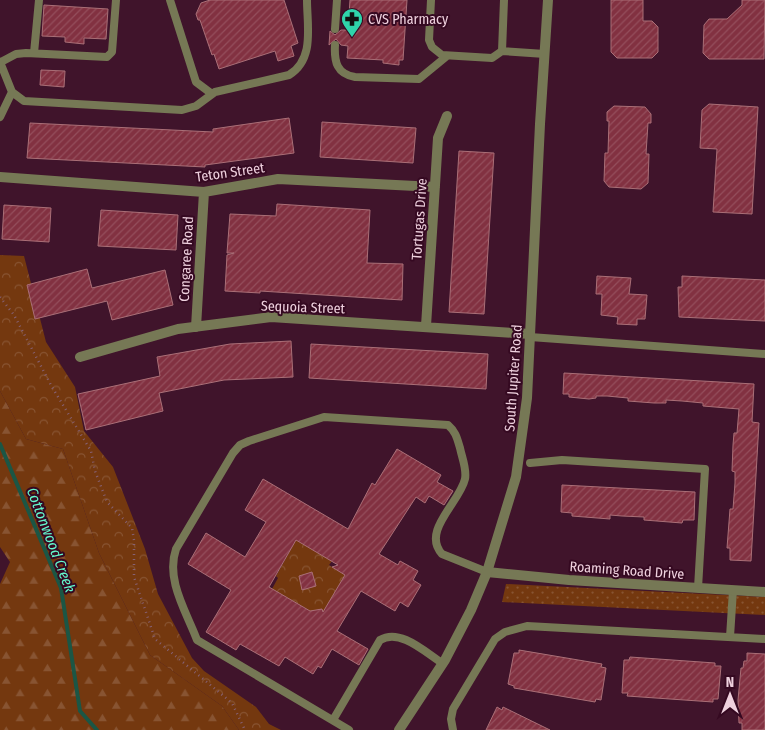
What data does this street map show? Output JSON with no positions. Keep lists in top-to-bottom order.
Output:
{
  "streets": {
    "street": [
      "Teton Street",
      "Tortugas Drive",
      "Congaree Road",
      "Sequoia Street",
      "South Jupiter Road",
      "Roaming Road Drive"
    ]
  },
  "crossings": [
    ["Teton Street", "Tortugas Drive"],
    ["Teton Street", "Congaree Road"],
    ["Tortugas Drive", "Sequoia Street"],
    ["Congaree Road", "Sequoia Street"],
    ["Sequoia Street", "South Jupiter Road"],
    ["South Jupiter Road", "Roaming Road Drive"]
  ],
  "water": ["Cottonwood Creek"],
  "places": {
    "pharmacy": ["CVS Pharmacy"]
  },
  "north": "top"
}
